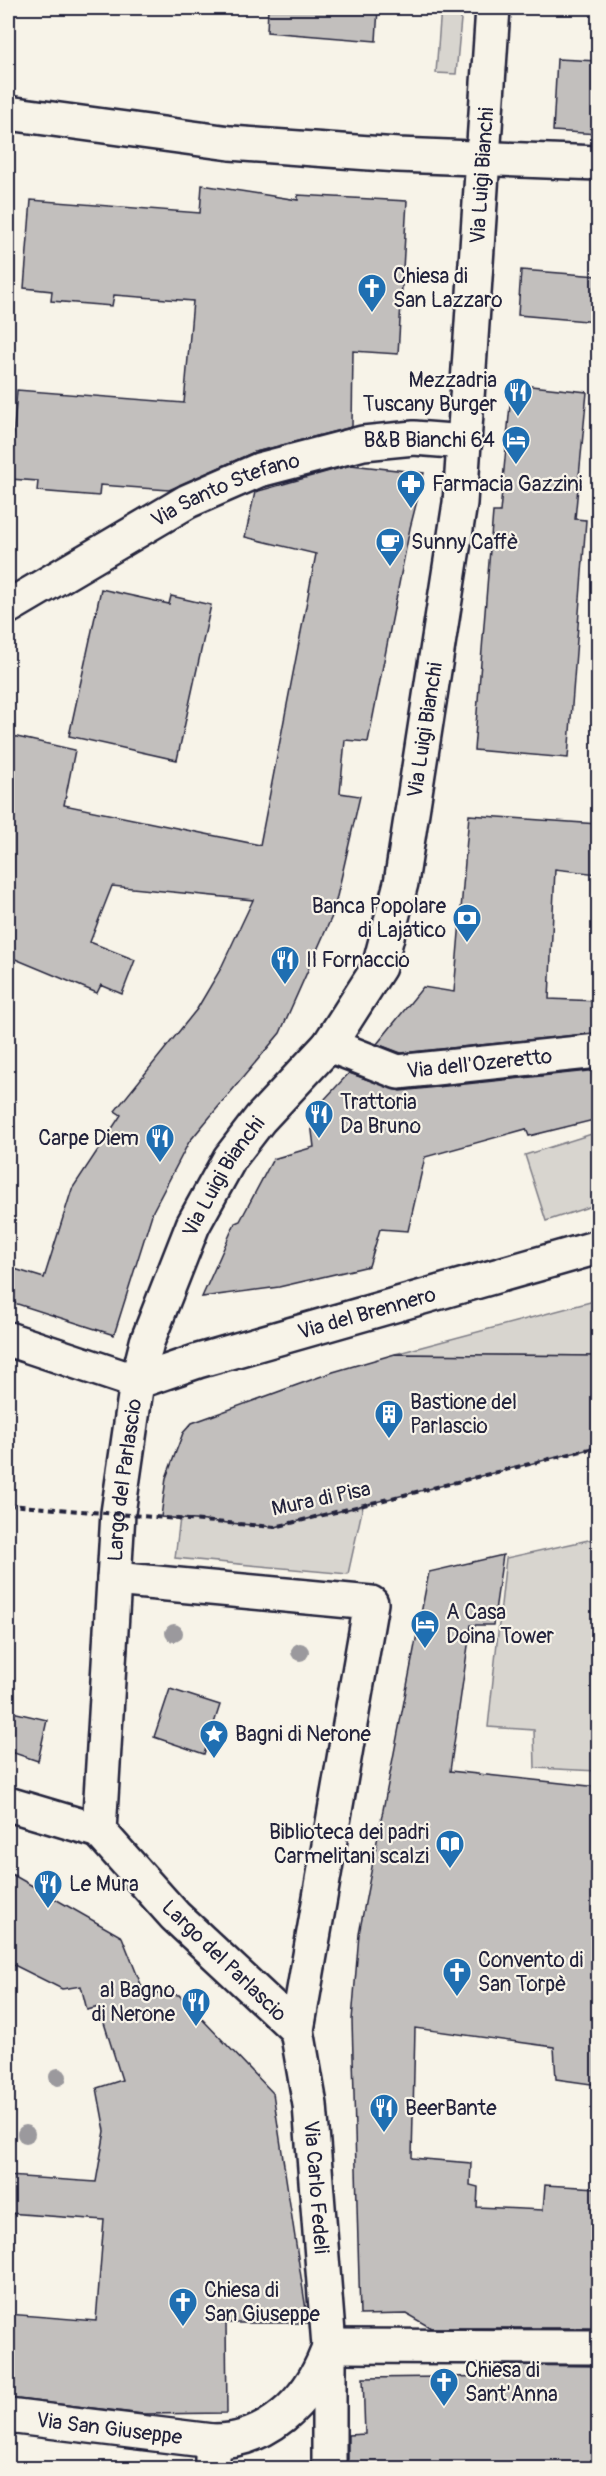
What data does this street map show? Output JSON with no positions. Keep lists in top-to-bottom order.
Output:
{
  "streets": {
    "street": [
      "Via Luigi Bianchi",
      "Via Santo Stefano",
      "Via dell'Ozeretto",
      "Via del Brennero",
      "Largo del Parlascio",
      "Via Carlo Fedeli",
      "Via San Giuseppe"
    ],
    "path": ["Mura di Pisa"]
  },
  "crossings": [
    ["Via Luigi Bianchi", "Via Santo Stefano"],
    ["Via Luigi Bianchi", "Via dell'Ozeretto"],
    ["Via Luigi Bianchi", "Via del Brennero"],
    ["Via Luigi Bianchi", "Largo del Parlascio"],
    ["Via del Brennero", "Largo del Parlascio"],
    ["Largo del Parlascio", "Mura di Pisa"],
    ["Largo del Parlascio", "Via Carlo Fedeli"],
    ["Via Carlo Fedeli", "Via San Giuseppe"]
  ],
  "places": {
    "church": [
      "Chiesa di San Lazzaro",
      "Convento di San Torpè",
      "Chiesa di San Giuseppe",
      "Chiesa di Sant'Anna"
    ],
    "restaurant": [
      "Mezzadria Tuscany Burger",
      "Il Fornaccio",
      "Trattoria Da Bruno",
      "Carpe Diem",
      "Le Mura",
      "al Bagno di Nerone",
      "BeerBante"
    ],
    "hotel": ["B&B Bianchi 64", "A Casa Doina Tower"],
    "pharmacy": ["Farmacia Gazzini"],
    "cafe": ["Sunny Caffè"],
    "bank": ["Banca Popolare di Lajatico"],
    "building": ["Bastione del Parlascio"],
    "place": ["Bagni di Nerone"],
    "library": ["Biblioteca dei padri Carmelitani scalzi"]
  }
}
